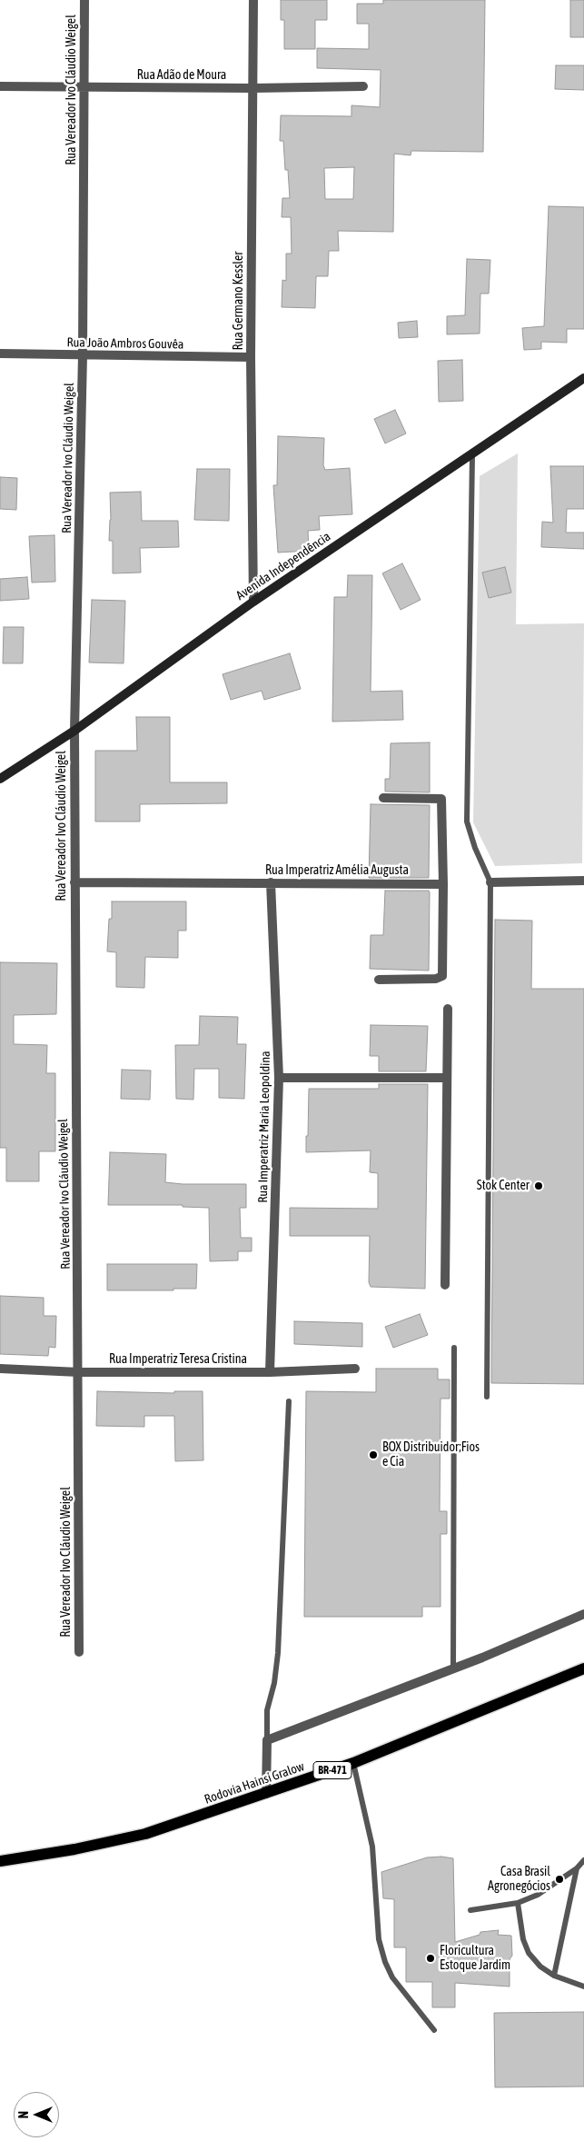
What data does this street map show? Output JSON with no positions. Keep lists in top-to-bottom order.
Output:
{
  "streets": {
    "main road": ["Avenida Independência", "BR-471", "Rodovia Hainsi Gralow"],
    "street": [
      "Rua Adão de Moura",
      "Rua Vereador Ivo Cláudio Weigel",
      "Rua Germano Kessler",
      "Rua João Ambros Gouvêa",
      "Rua Imperatriz Amélia Augusta",
      "Rua Imperatriz Maria Leopoldina",
      "Rua Imperatriz Teresa Cristina"
    ]
  },
  "crossings": [
    ["Rua Adão de Moura", "Rua Vereador Ivo Cláudio Weigel"],
    ["Rua Adão de Moura", "Rua Germano Kessler"],
    ["Rua Vereador Ivo Cláudio Weigel", "Rua João Ambros Gouvêa"],
    ["Rua Vereador Ivo Cláudio Weigel", "Avenida Independência"],
    ["Rua Vereador Ivo Cláudio Weigel", "Rua Imperatriz Amélia Augusta"],
    ["Rua Vereador Ivo Cláudio Weigel", "Rua Imperatriz Teresa Cristina"],
    ["Rua Germano Kessler", "Rua João Ambros Gouvêa"],
    ["Rua Germano Kessler", "Avenida Independência"],
    ["Rua Imperatriz Amélia Augusta", "Rua Imperatriz Maria Leopoldina"],
    ["Rua Imperatriz Maria Leopoldina", "Rua Imperatriz Teresa Cristina"]
  ],
  "places": [
    "Stok Center",
    "BOX Distribuidor;Fios e Cia",
    "Casa Brasil Agronegócios",
    "Floricultura Estoque Jardim"
  ],
  "north": "left"
}
